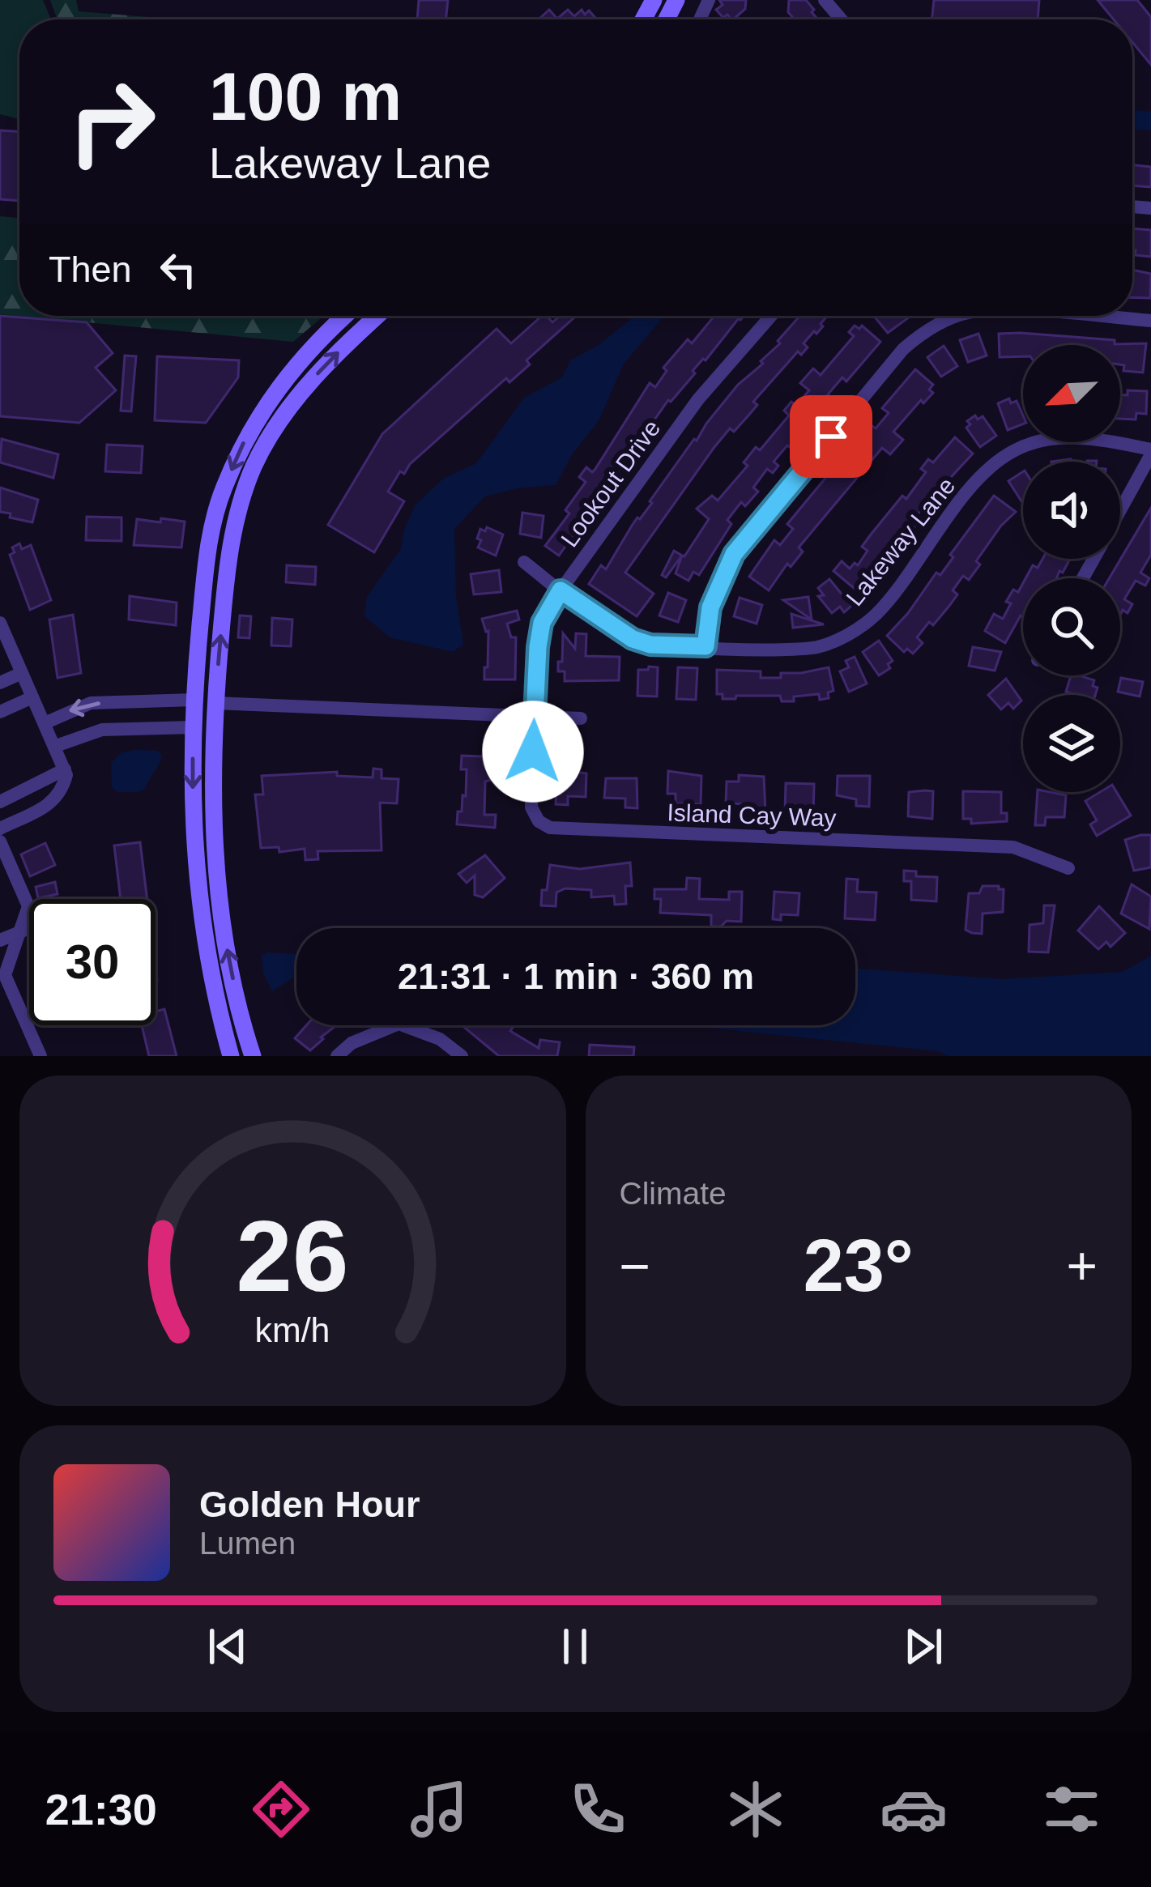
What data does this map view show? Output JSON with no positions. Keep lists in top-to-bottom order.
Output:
{
  "streets": {
    "street": ["Lookout Drive", "Lakeway Lane", "Island Cay Way"]
  },
  "crossings": [
    ["Lookout Drive", "Lakeway Lane"],
    ["Lookout Drive", "Island Cay Way"]
  ],
  "north": "bottom left",
  "page": {
    "turn": ["100 m", "Lakeway Lane"],
    "then": "Then",
    "limit": "30",
    "trip": "21:31 · 1 min · 360 m",
    "tile": "Climate",
    "heat": ["−", "23°", "+"],
    "song": ["Golden Hour", "Lumen"],
    "tabs": "21:30",
    "gauge": ["26", "km/h"]
  }
}
